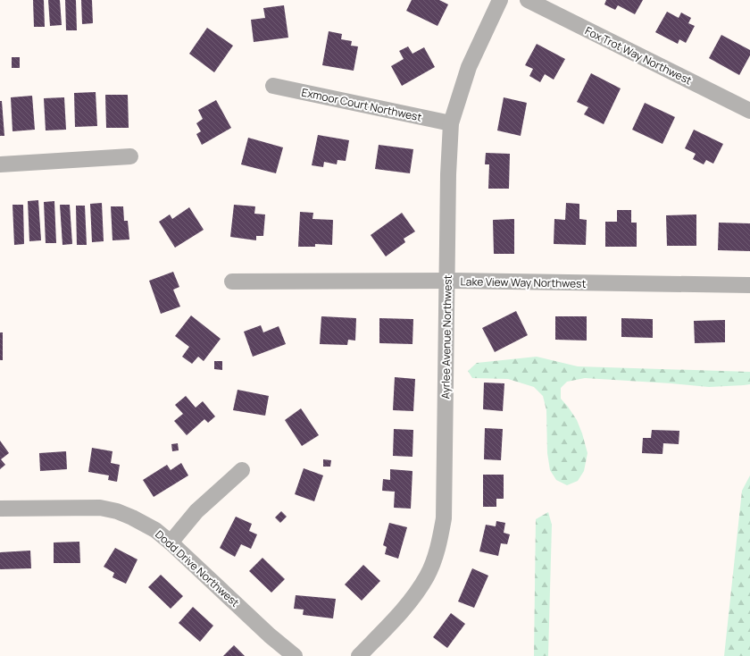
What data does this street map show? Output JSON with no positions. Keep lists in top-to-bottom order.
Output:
{
  "streets": {
    "street": [
      "Fox Trot Way Northwest",
      "Exmoor Court Northwest",
      "Lake View Way Northwest",
      "Ayrlee Avenue Northwest",
      "Dodd Drive Northwest"
    ]
  },
  "crossings": [
    ["Exmoor Court Northwest", "Ayrlee Avenue Northwest"],
    ["Lake View Way Northwest", "Ayrlee Avenue Northwest"]
  ]
}
